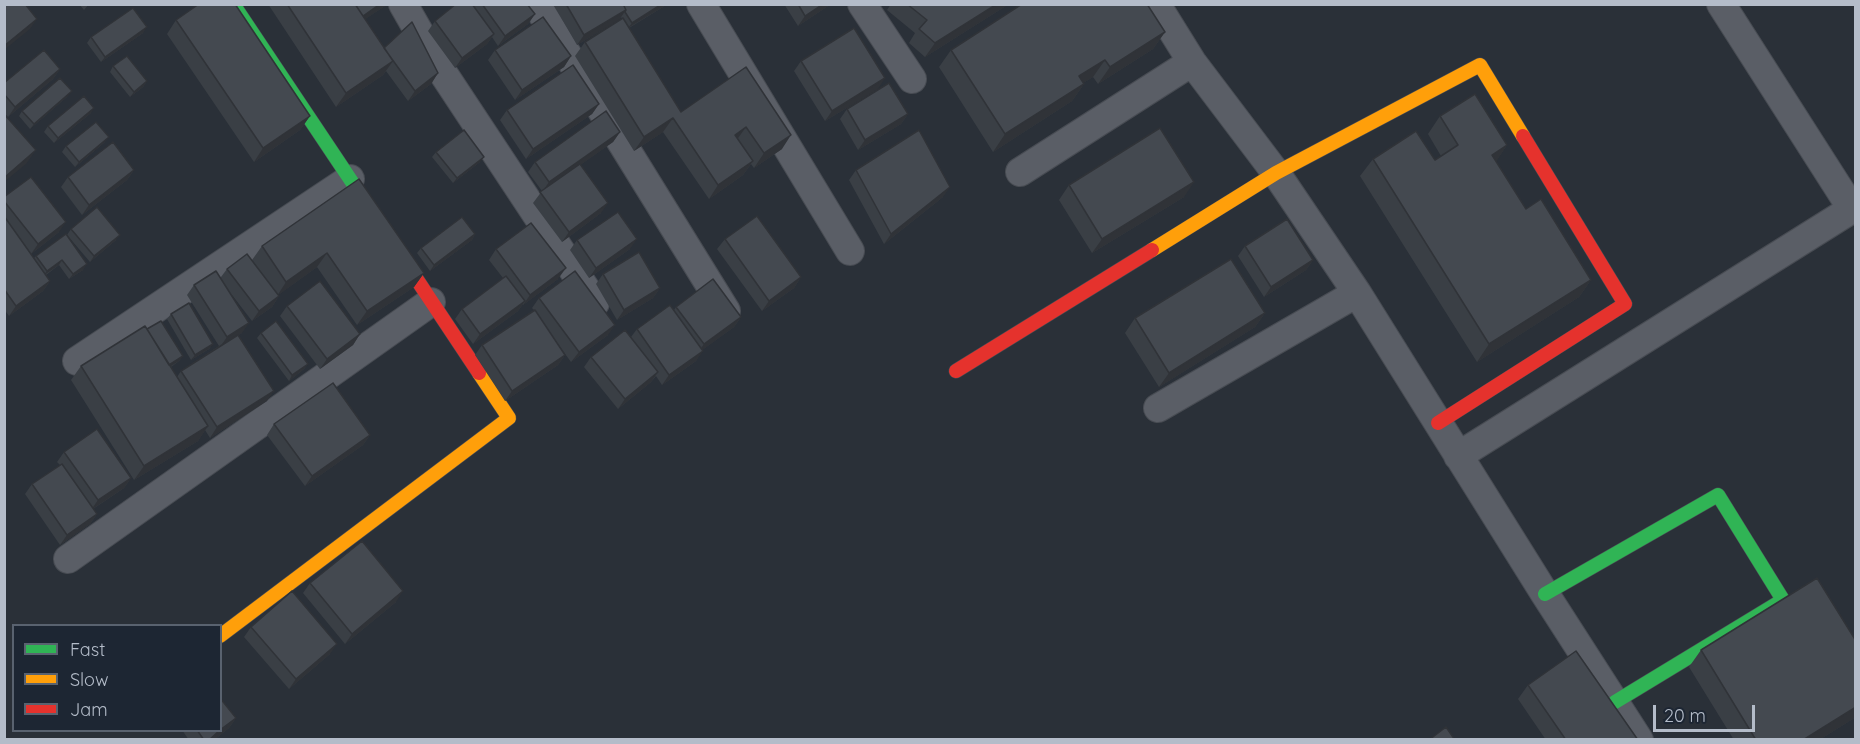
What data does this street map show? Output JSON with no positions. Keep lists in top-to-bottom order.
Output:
{
  "legend": ["Fast", "Slow", "Jam"],
  "scale_bar": "20 m"
}
